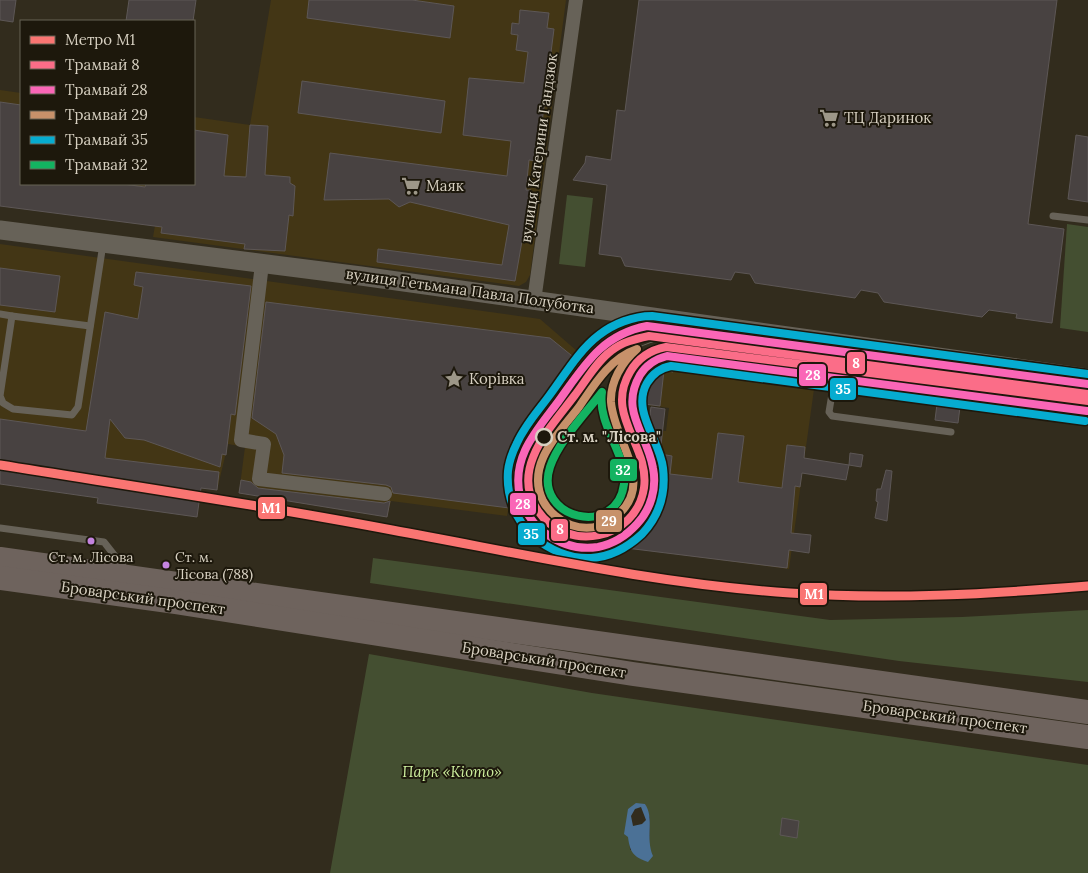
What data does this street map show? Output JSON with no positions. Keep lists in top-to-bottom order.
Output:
{
  "streets": {
    "highway": ["Броварський проспект"],
    "street": ["вулиця Катерини Гандзюк", "вулиця Гетьмана Павла Полуботка"]
  },
  "crossings": [
    ["вулиця Катерини Гандзюк", "вулиця Гетьмана Павла Полуботка"]
  ],
  "parks": ["Парк «Кіото»"],
  "places": {
    "supermarket": ["ТЦ Даринок", "Маяк"],
    "place": ["Корівка"],
    "other": ["Ст. м. \"Лісова\"", "Ст. м. Лісова", "Ст. м. Лісова (788)"]
  },
  "lines": [
    "tram line 35",
    "tram line 28",
    "tram line 8",
    "tram line 29",
    "tram line 32",
    "metro line M1"
  ],
  "legend": [
    "Метро M1",
    "Трамвай 8",
    "Трамвай 28",
    "Трамвай 29",
    "Трамвай 35",
    "Трамвай 32"
  ]
}
